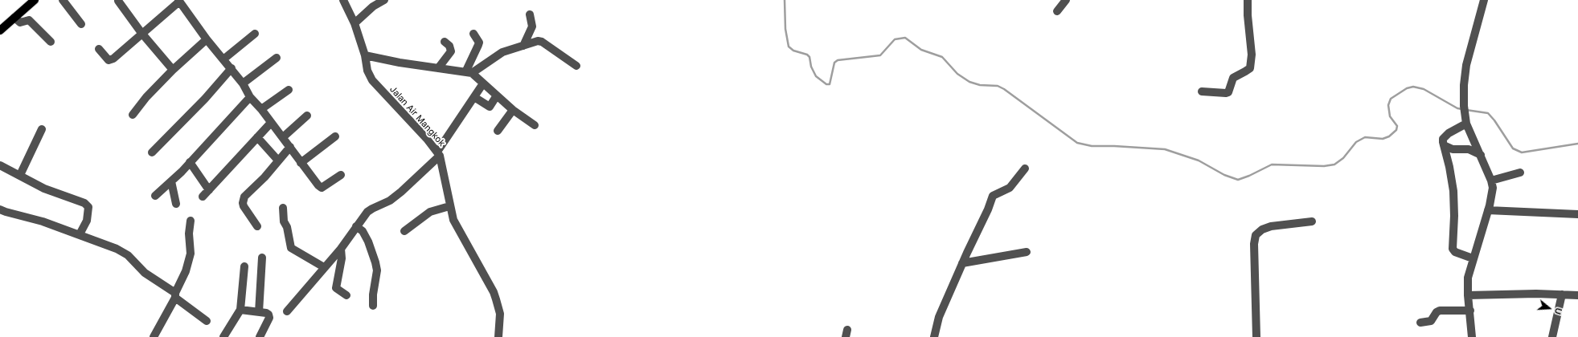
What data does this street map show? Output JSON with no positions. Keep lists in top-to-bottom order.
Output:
{
  "streets": {
    "street": ["Jalan Air Mangkok"]
  },
  "north": "right"
}
